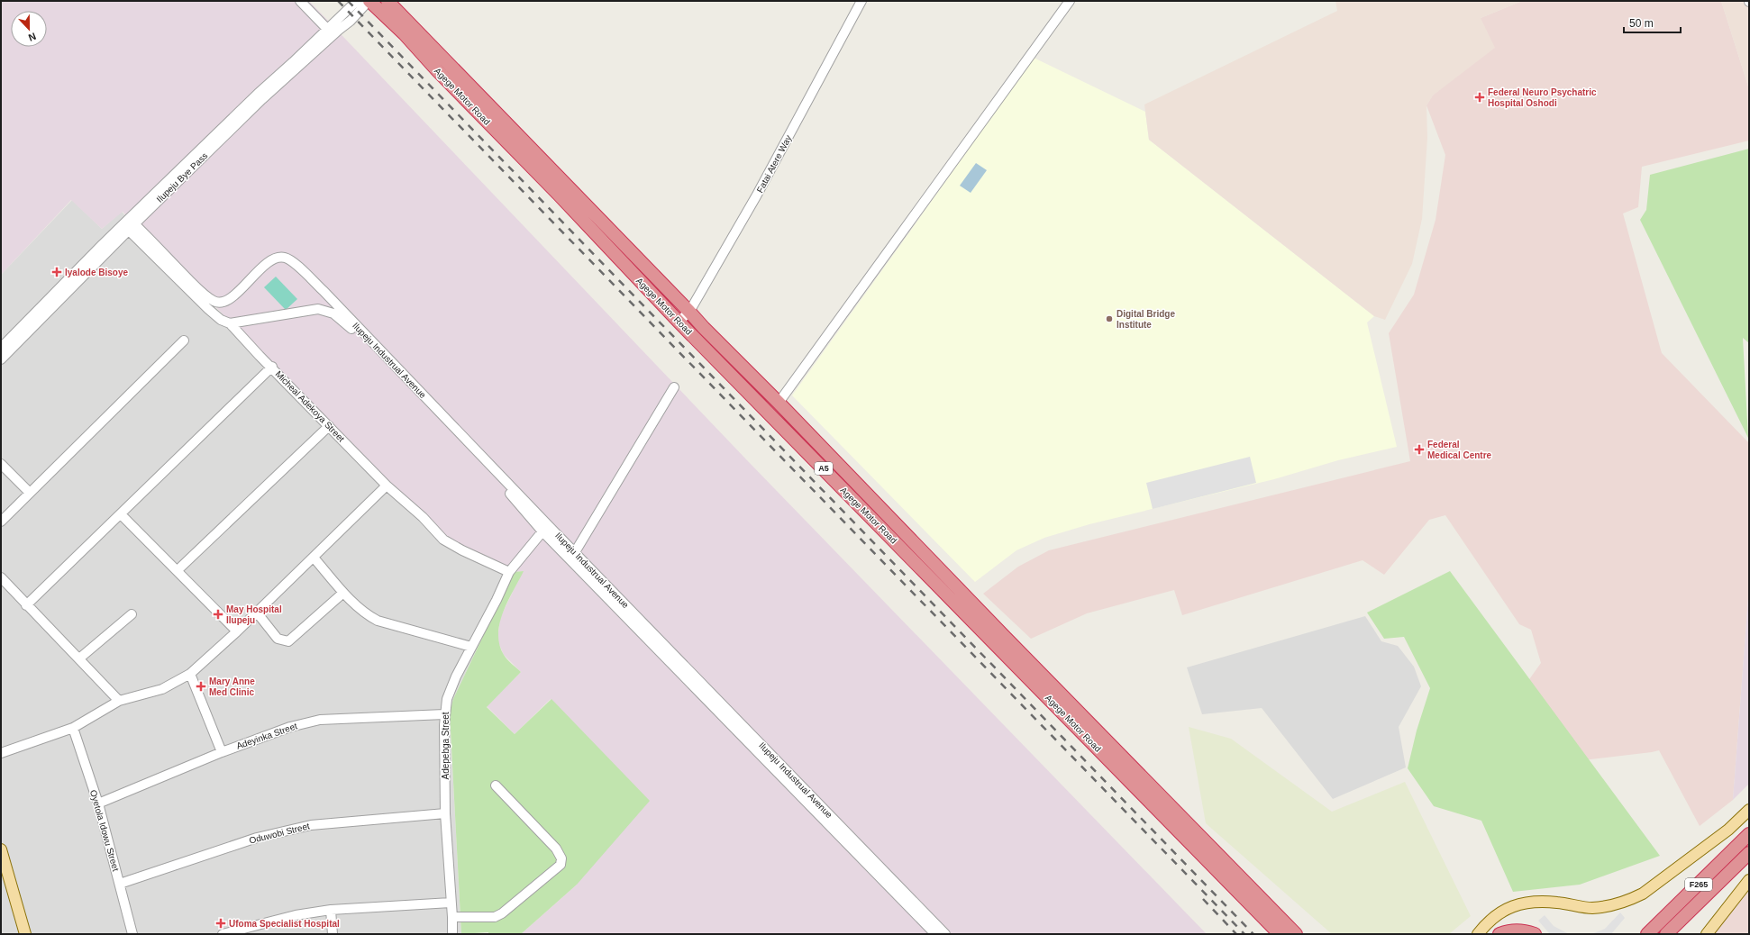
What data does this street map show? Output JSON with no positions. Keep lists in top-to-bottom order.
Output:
{
  "streets": {
    "highway": ["Agege Motor Road", "A5", "F265"],
    "street": [
      "Fatai Atere Way",
      "Ilupeju Bye Pass",
      "Ilupeju Industrual Avenue",
      "Micheal Adekoya Street",
      "Adeyinka Street",
      "Adepebga Street",
      "Oyetola Idowu Street",
      "Oduwobi Street"
    ]
  },
  "crossings": [
    ["Agege Motor Road", "Fatai Atere Way"],
    ["Agege Motor Road", "Ilupeju Bye Pass"],
    ["Ilupeju Bye Pass", "Ilupeju Industrual Avenue"],
    ["Ilupeju Bye Pass", "Micheal Adekoya Street"],
    ["Ilupeju Industrual Avenue", "Micheal Adekoya Street"],
    ["Ilupeju Industrual Avenue", "Adepebga Street"],
    ["Micheal Adekoya Street", "Adepebga Street"],
    ["Adeyinka Street", "Adepebga Street"],
    ["Adeyinka Street", "Oyetola Idowu Street"],
    ["Adepebga Street", "Oduwobi Street"],
    ["Oyetola Idowu Street", "Oduwobi Street"]
  ],
  "places": {
    "health": [
      "Federal Neuro Psychatric Hospital Oshodi",
      "Iyalode Bisoye",
      "Federal Medical Centre",
      "May Hospital Ilupeju",
      "Mary Anne Med Clinic",
      "Ufoma Specialist Hospital"
    ],
    "other": ["Digital Bridge Institute"]
  },
  "scale_bar": "50 m",
  "north": "bottom"
}
